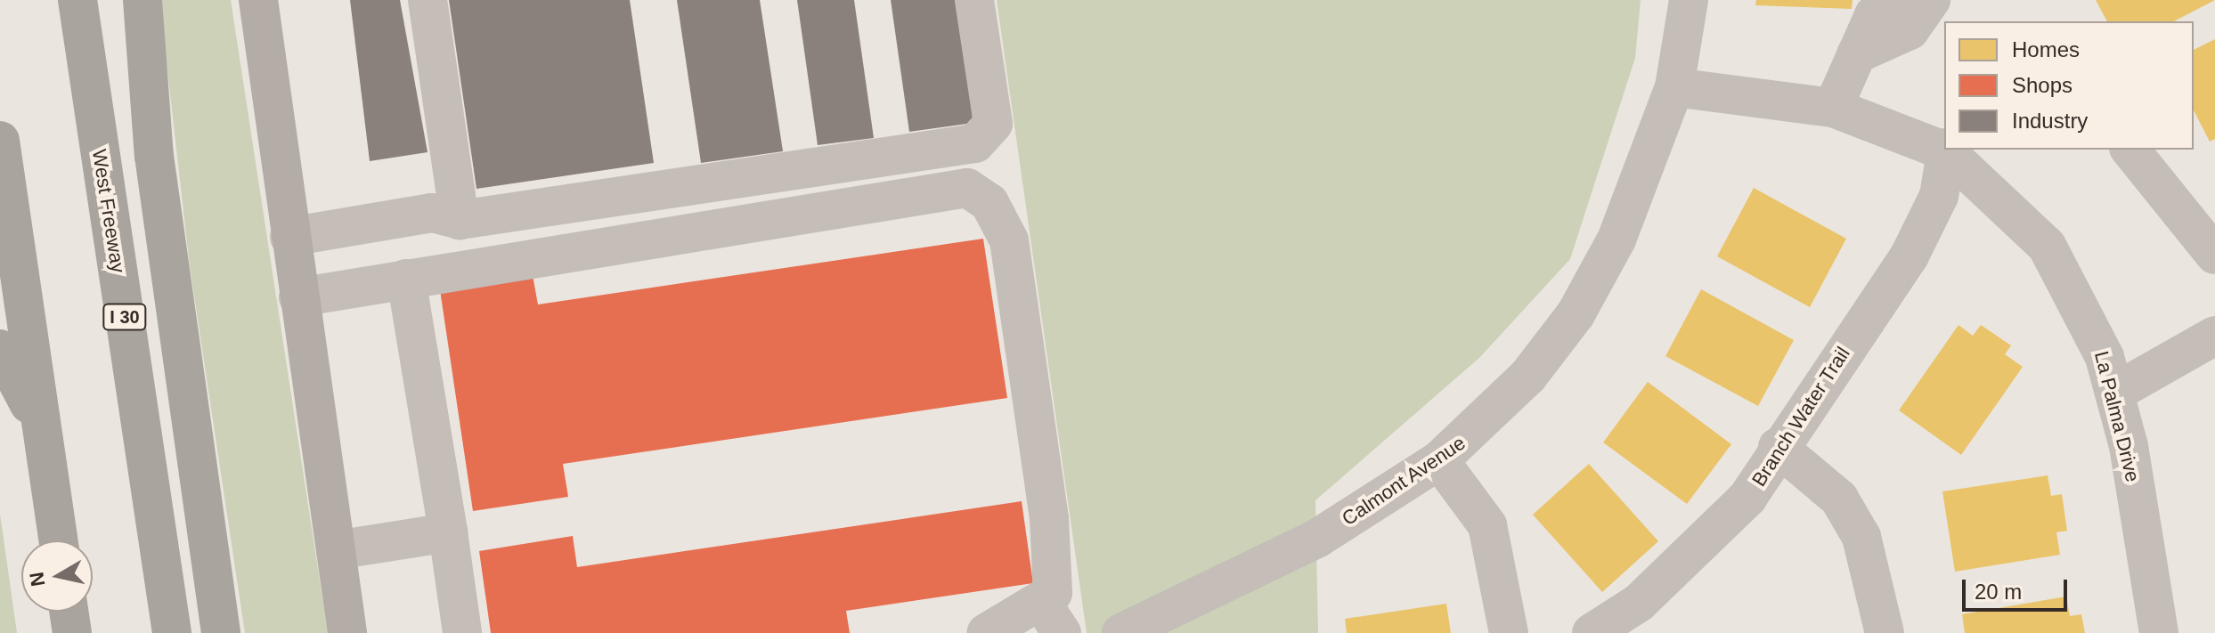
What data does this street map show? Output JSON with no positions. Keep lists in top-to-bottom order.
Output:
{
  "streets": {
    "highway": ["West Freeway", "I 30"],
    "street": ["Branch Water Trail", "La Palma Drive", "Calmont Avenue"]
  },
  "crossings": [
    ["Branch Water Trail", "La Palma Drive"],
    ["La Palma Drive", "Calmont Avenue"]
  ],
  "legend": ["Homes", "Shops", "Industry"],
  "scale_bar": "20 m",
  "north": "left"
}
